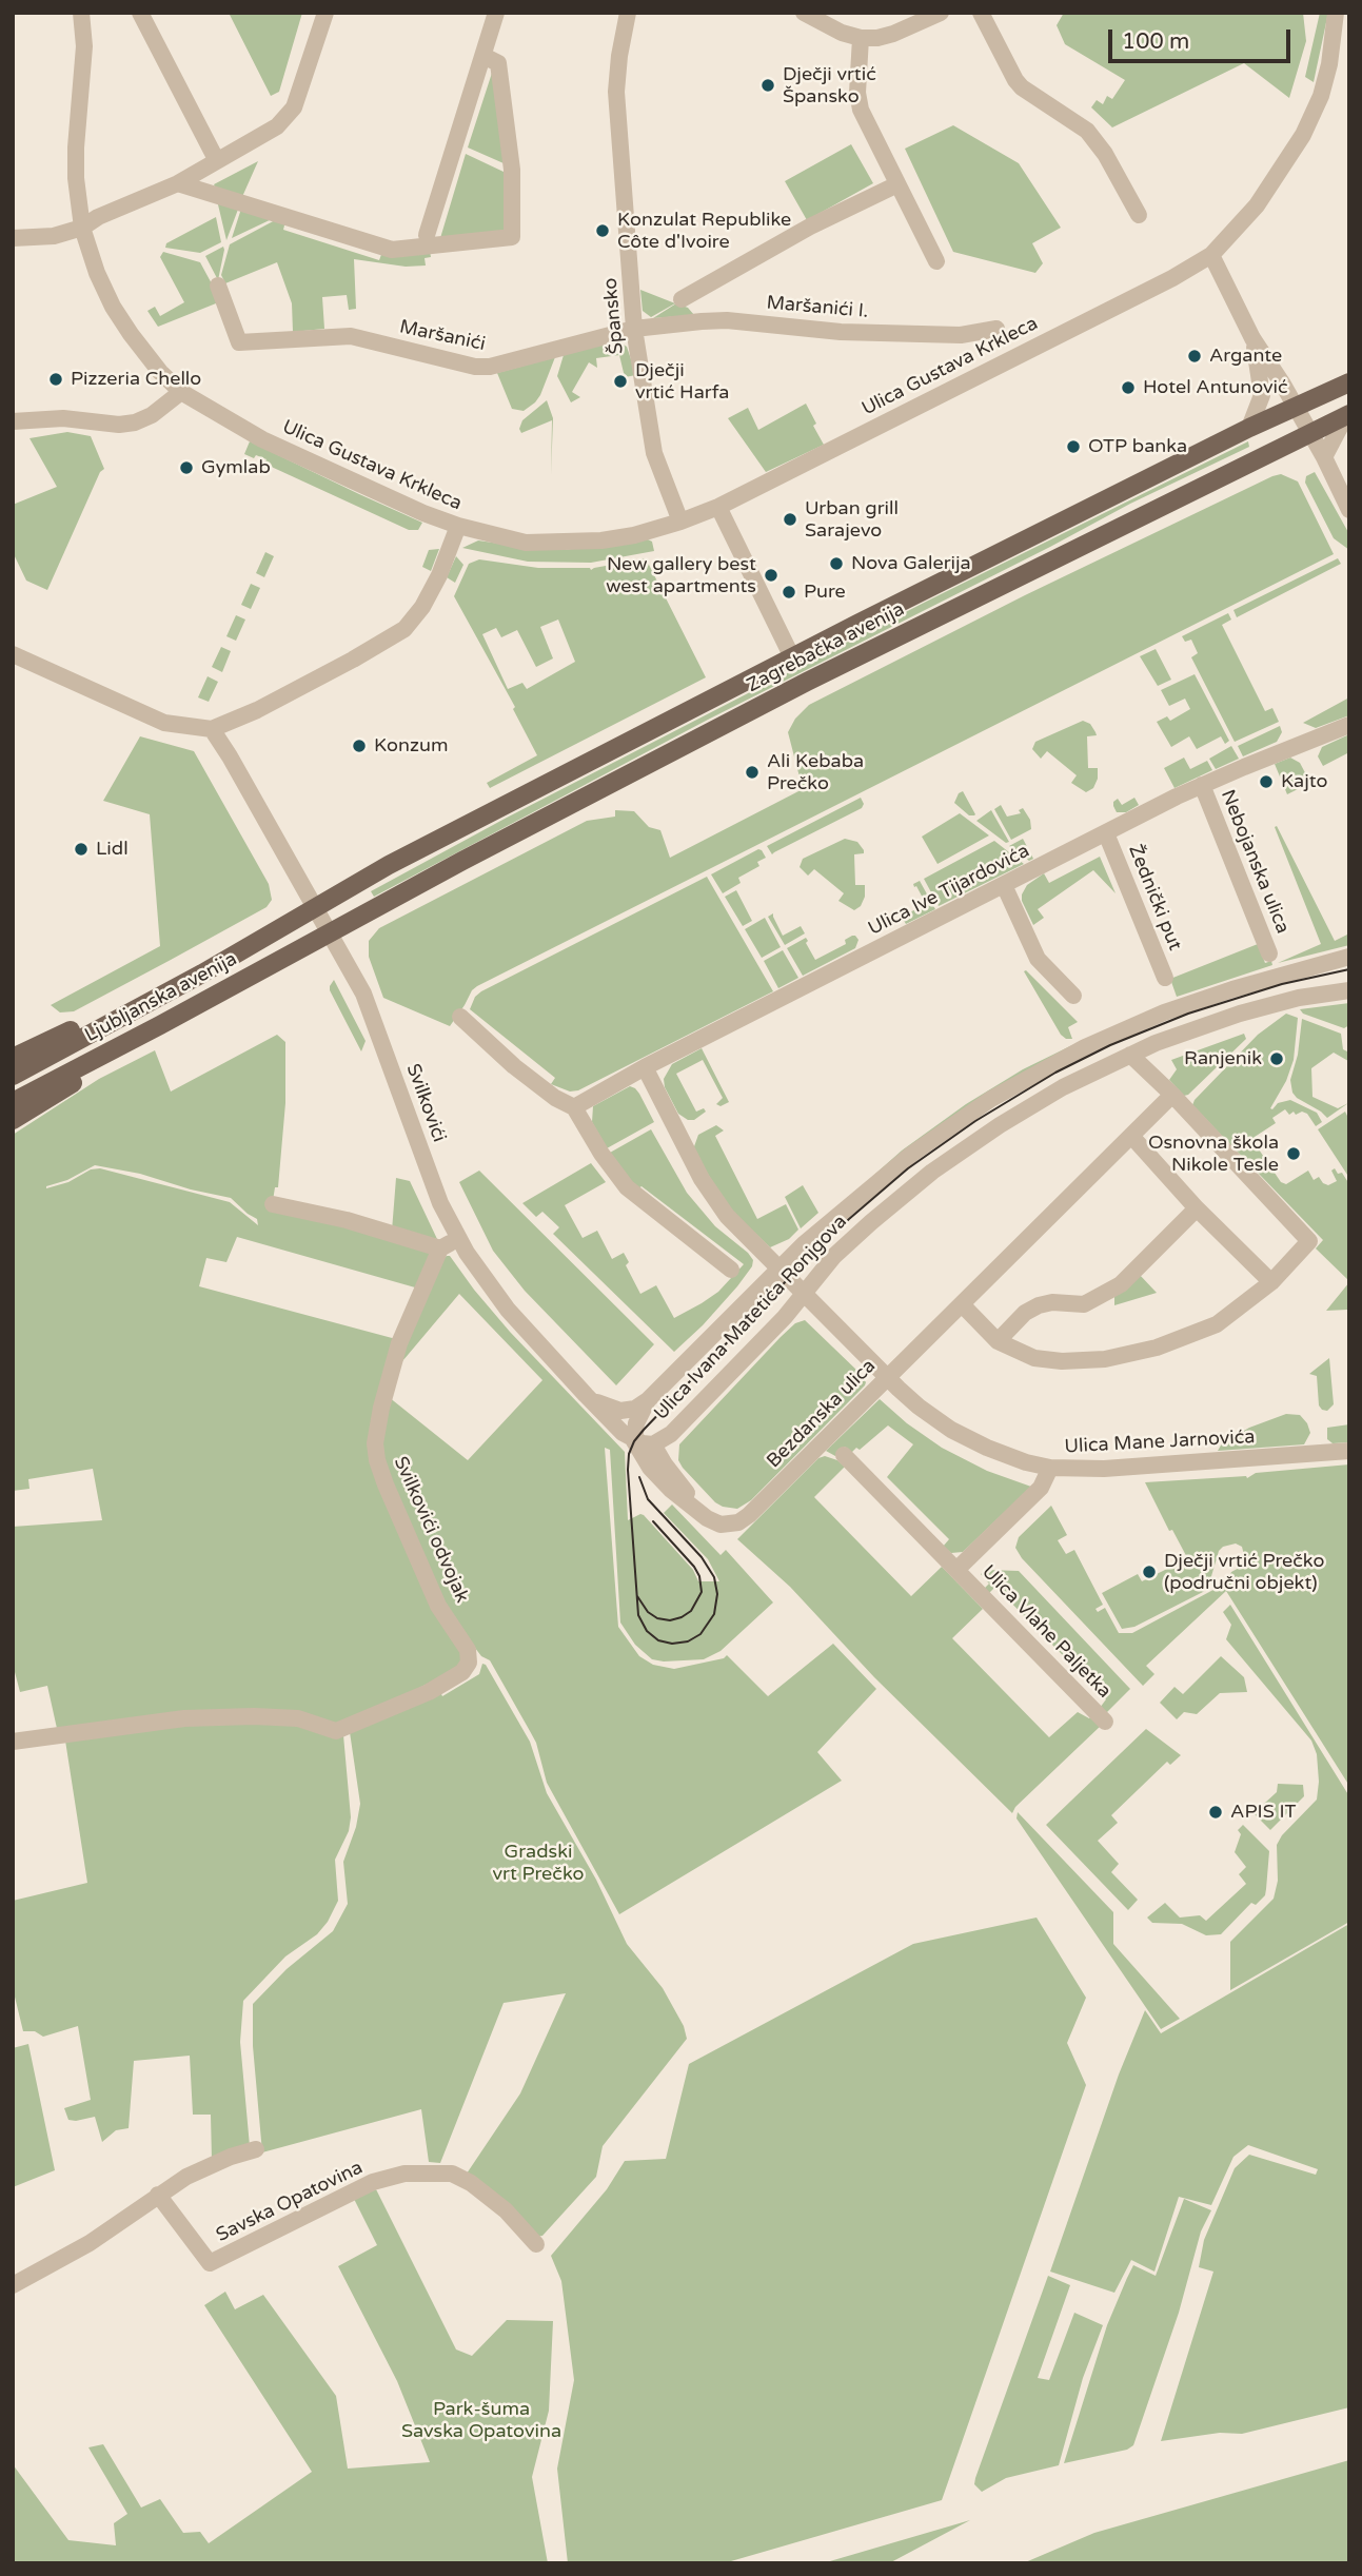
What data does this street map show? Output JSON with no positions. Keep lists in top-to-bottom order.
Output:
{
  "streets": {
    "main road": ["Zagrebačka avenija", "Ljubljanska avenija"],
    "street": [
      "Maršanići I.",
      "Špansko",
      "Maršanići",
      "Ulica Gustava Krkleca",
      "Nebojanska ulica",
      "Ulica Ive Tijardovića",
      "Žednički put",
      "Svilkovići",
      "Ulica Ivana Matetića Ronjgova",
      "Bezdanska ulica",
      "Ulica Mane Jarnovića",
      "Svilkovići odvojak",
      "Ulica Vlahe Paljetka",
      "Savska Opatovina"
    ]
  },
  "crossings": [
    ["Maršanići I.", "Špansko"],
    ["Maršanići I.", "Maršanići"],
    ["Špansko", "Maršanići"],
    ["Špansko", "Ulica Gustava Krkleca"],
    ["Ulica Gustava Krkleca", "Zagrebačka avenija"],
    ["Zagrebačka avenija", "Ljubljanska avenija"],
    ["Zagrebačka avenija", "Svilkovići"],
    ["Nebojanska ulica", "Ulica Ive Tijardovića"],
    ["Ulica Ive Tijardovića", "Žednički put"],
    ["Ulica Ive Tijardovića", "Ulica Mane Jarnovića"],
    ["Ljubljanska avenija", "Svilkovići"],
    ["Svilkovići", "Ulica Ivana Matetića Ronjgova"],
    ["Svilkovići", "Bezdanska ulica"],
    ["Ulica Ivana Matetića Ronjgova", "Ulica Mane Jarnovića"],
    ["Bezdanska ulica", "Ulica Mane Jarnovića"],
    ["Ulica Mane Jarnovića", "Ulica Vlahe Paljetka"]
  ],
  "parks": ["Gradski vrt Prečko", "Park-šuma Savska Opatovina"],
  "places": [
    "Dječji vrtić Špansko",
    "Konzulat Republike Côte d'Ivoire",
    "Argante",
    "Pizzeria Chello",
    "Dječji vrtić Harfa",
    "Hotel Antunović",
    "OTP banka",
    "Gymlab",
    "Urban grill Sarajevo",
    "Nova Galerija",
    "New gallery best west apartments",
    "Pure",
    "Konzum",
    "Ali Kebaba Prečko",
    "Kajto",
    "Lidl",
    "Ranjenik",
    "Osnovna škola Nikole Tesle",
    "Dječji vrtić Prečko (područni objekt)",
    "APIS IT"
  ],
  "scale_bar": "100 m"
}
